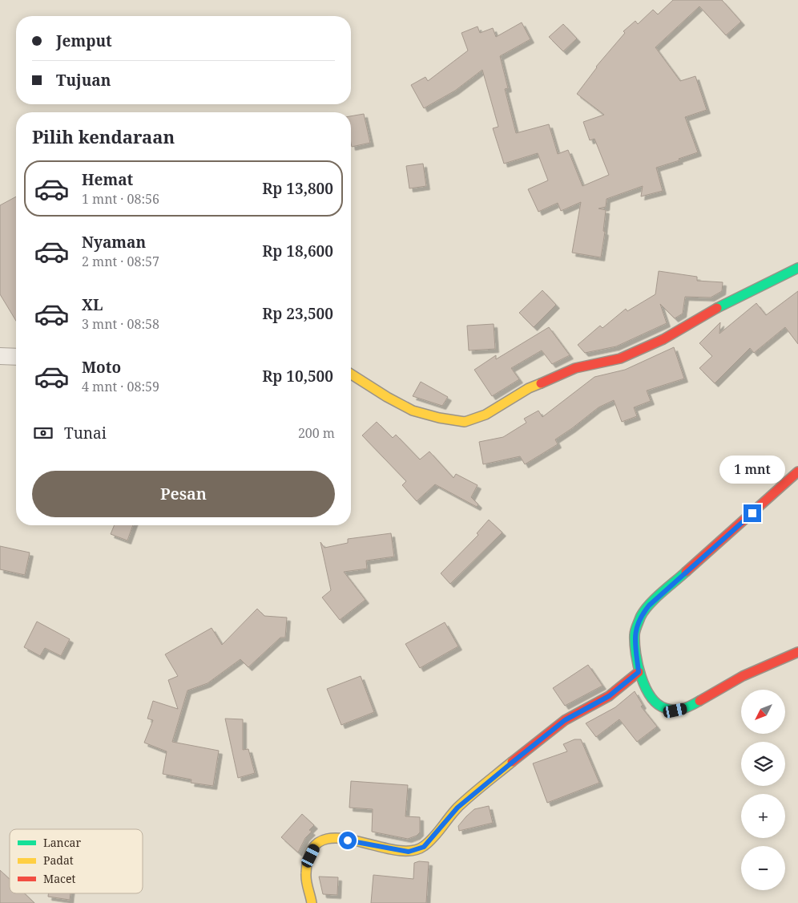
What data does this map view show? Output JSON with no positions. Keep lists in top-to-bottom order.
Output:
{
  "legend": ["Lancar", "Padat", "Macet"],
  "north": "bottom left",
  "page": {
    "banner": ["Jemput", "Tujuan"],
    "heading": "Pilih kendaraan",
    "list": [
      {
        "name": "Hemat",
        "note": "1 mnt · 08:56",
        "value": "Rp 13,800"
      },
      {
        "name": "Nyaman",
        "note": "2 mnt · 08:57",
        "value": "Rp 18,600"
      },
      {
        "name": "XL",
        "note": "3 mnt · 08:58",
        "value": "Rp 23,500"
      },
      {
        "name": "Moto",
        "note": "4 mnt · 08:59",
        "value": "Rp 10,500"
      }
    ],
    "pay": ["Tunai", "200 m"],
    "bubble": "1 mnt",
    "buttons": "Pesan",
    "map_buttons": ["+", "−"]
  }
}
